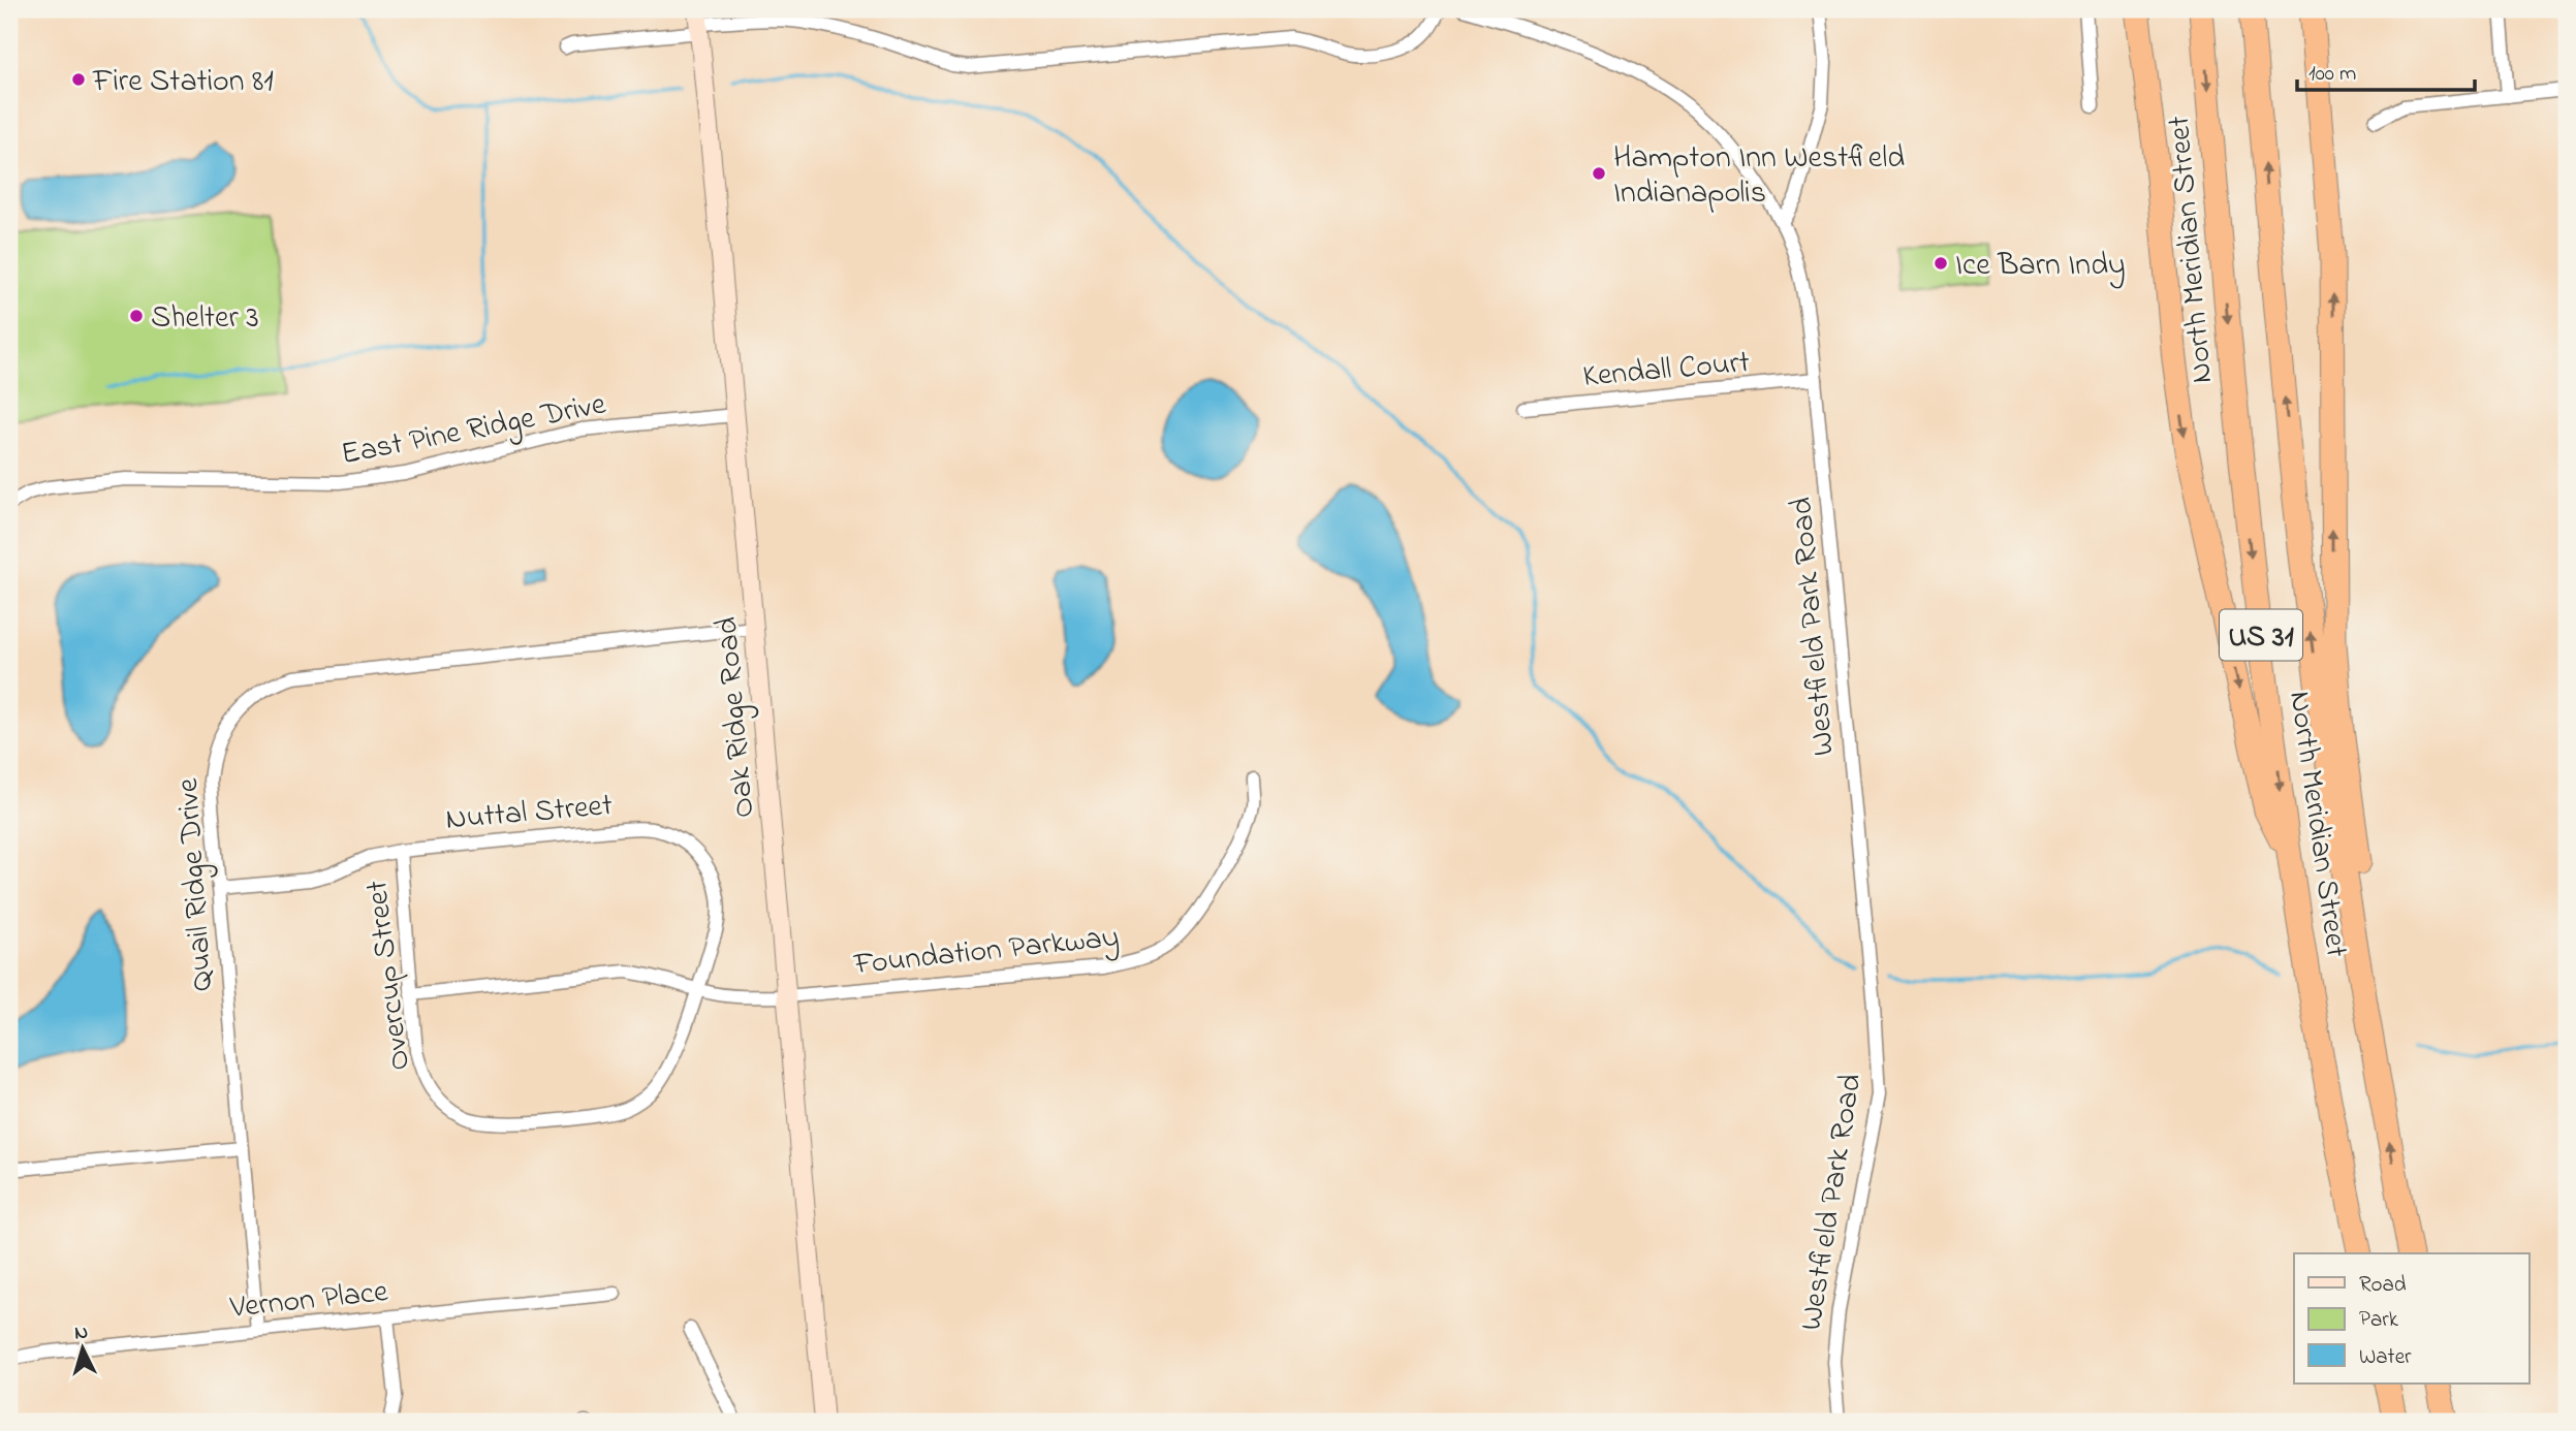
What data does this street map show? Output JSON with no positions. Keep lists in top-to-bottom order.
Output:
{
  "streets": {
    "highway": ["North Meridian Street", "US 31"],
    "street": [
      "Kendall Court",
      "East Pine Ridge Drive",
      "Westfield Park Road",
      "Oak Ridge Road",
      "Nuttal Street",
      "Quail Ridge Drive",
      "Foundation Parkway",
      "Overcup Street",
      "Vernon Place"
    ]
  },
  "crossings": [
    ["Kendall Court", "Westfield Park Road"],
    ["East Pine Ridge Drive", "Oak Ridge Road"],
    ["Oak Ridge Road", "Quail Ridge Drive"],
    ["Oak Ridge Road", "Foundation Parkway"],
    ["Nuttal Street", "Quail Ridge Drive"],
    ["Nuttal Street", "Foundation Parkway"],
    ["Nuttal Street", "Overcup Street"],
    ["Quail Ridge Drive", "Vernon Place"],
    ["Foundation Parkway", "Overcup Street"]
  ],
  "places": [
    "Fire Station 81",
    "Hampton Inn Westfield Indianapolis",
    "Ice Barn Indy",
    "Shelter 3"
  ],
  "legend": ["Road", "Park", "Water"],
  "scale_bar": "100 m",
  "north": "top"
}
